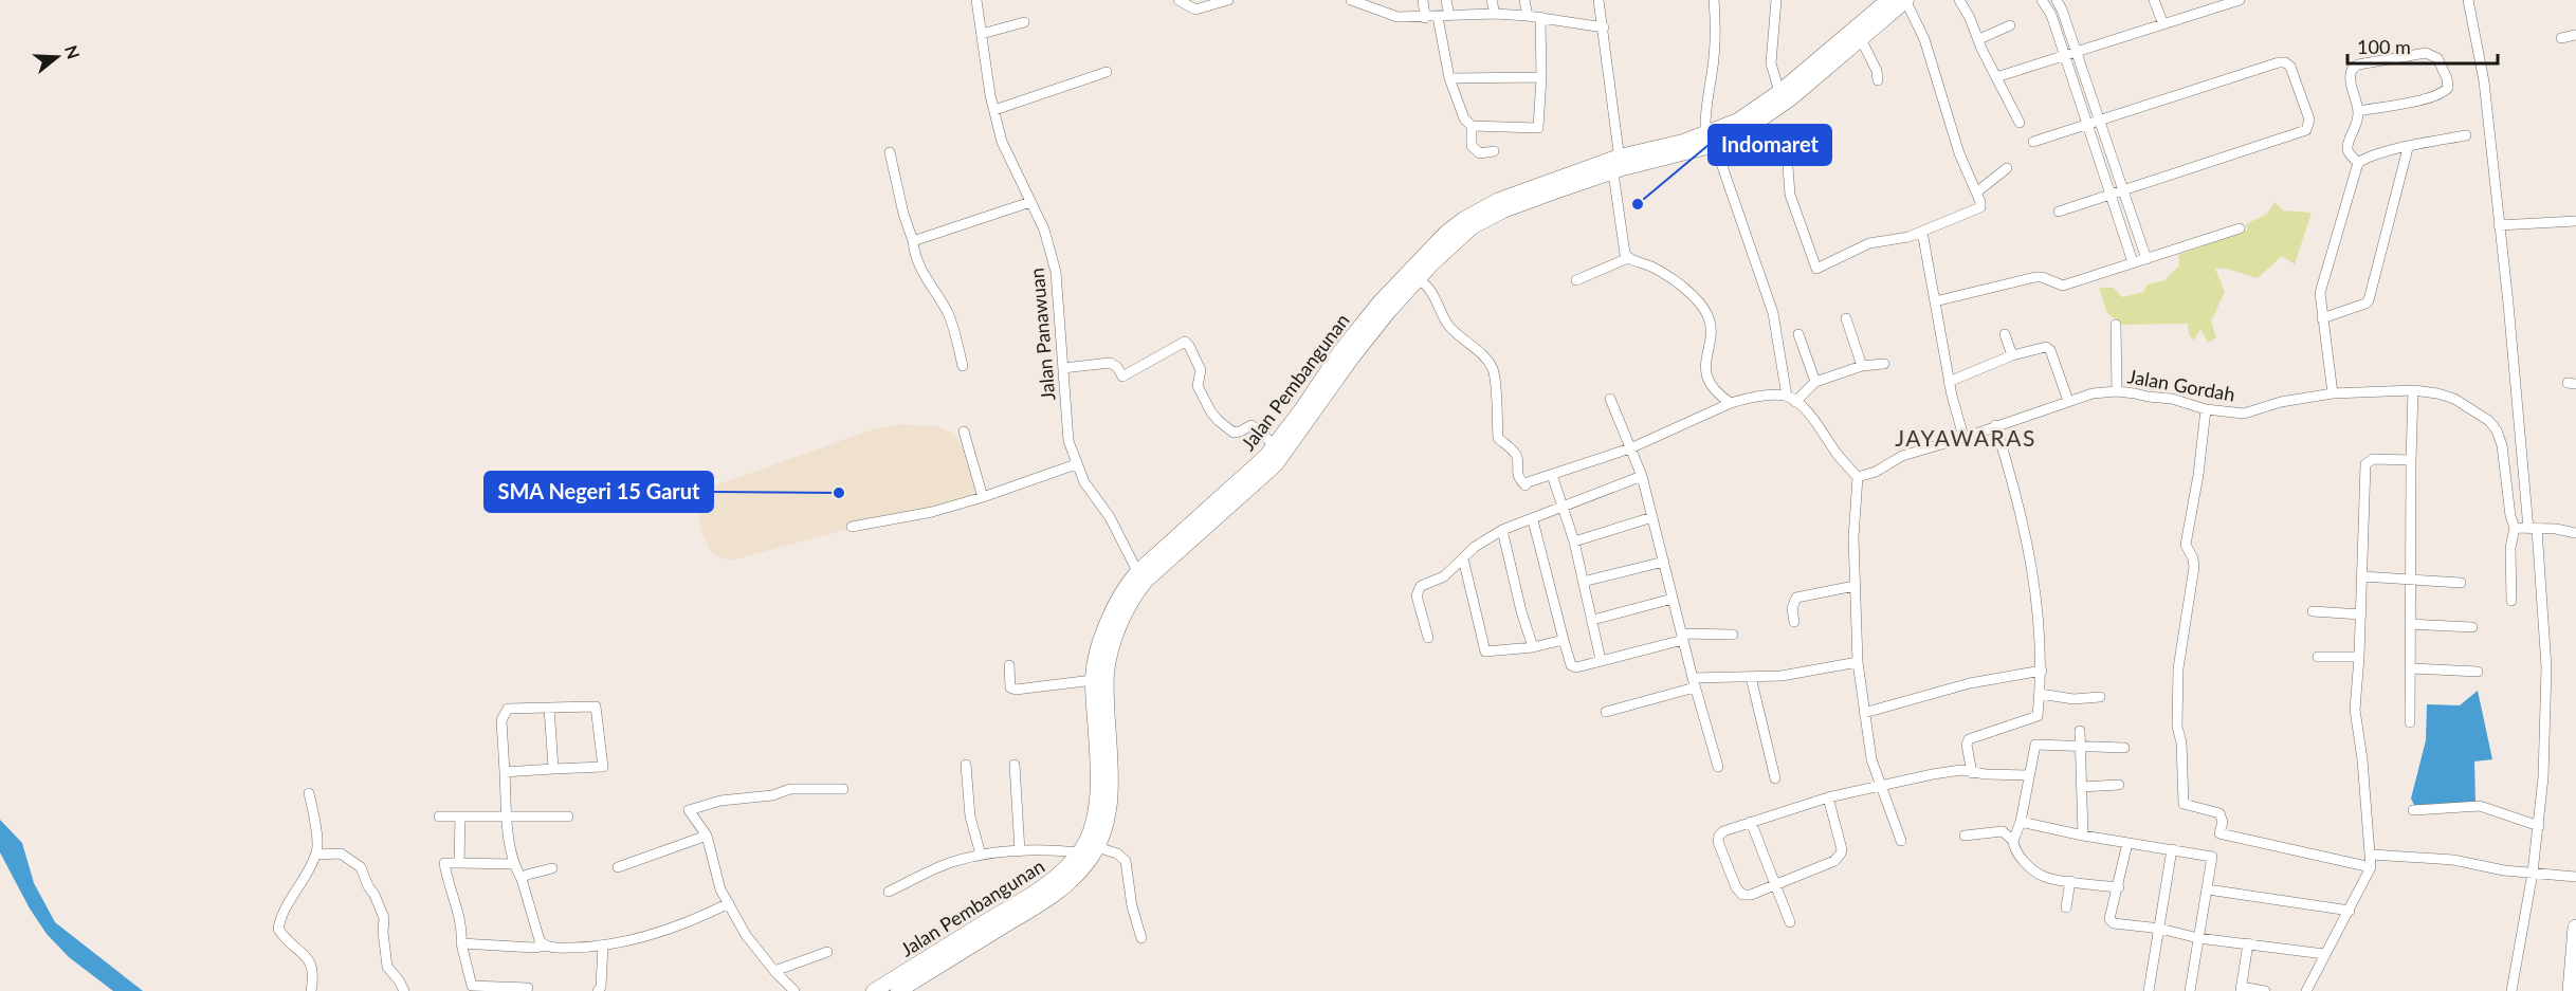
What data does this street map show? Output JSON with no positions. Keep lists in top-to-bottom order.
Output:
{
  "streets": {
    "main road": ["Jalan Pembangunan"],
    "street": ["Jalan Panawuan", "Jalan Gordah"]
  },
  "crossings": [
    ["Jalan Panawuan", "Jalan Pembangunan"]
  ],
  "districts": ["JAYAWARAS"],
  "places": ["Indomaret", "SMA Negeri 15 Garut"],
  "scale_bar": "100 m",
  "north": "right"
}
